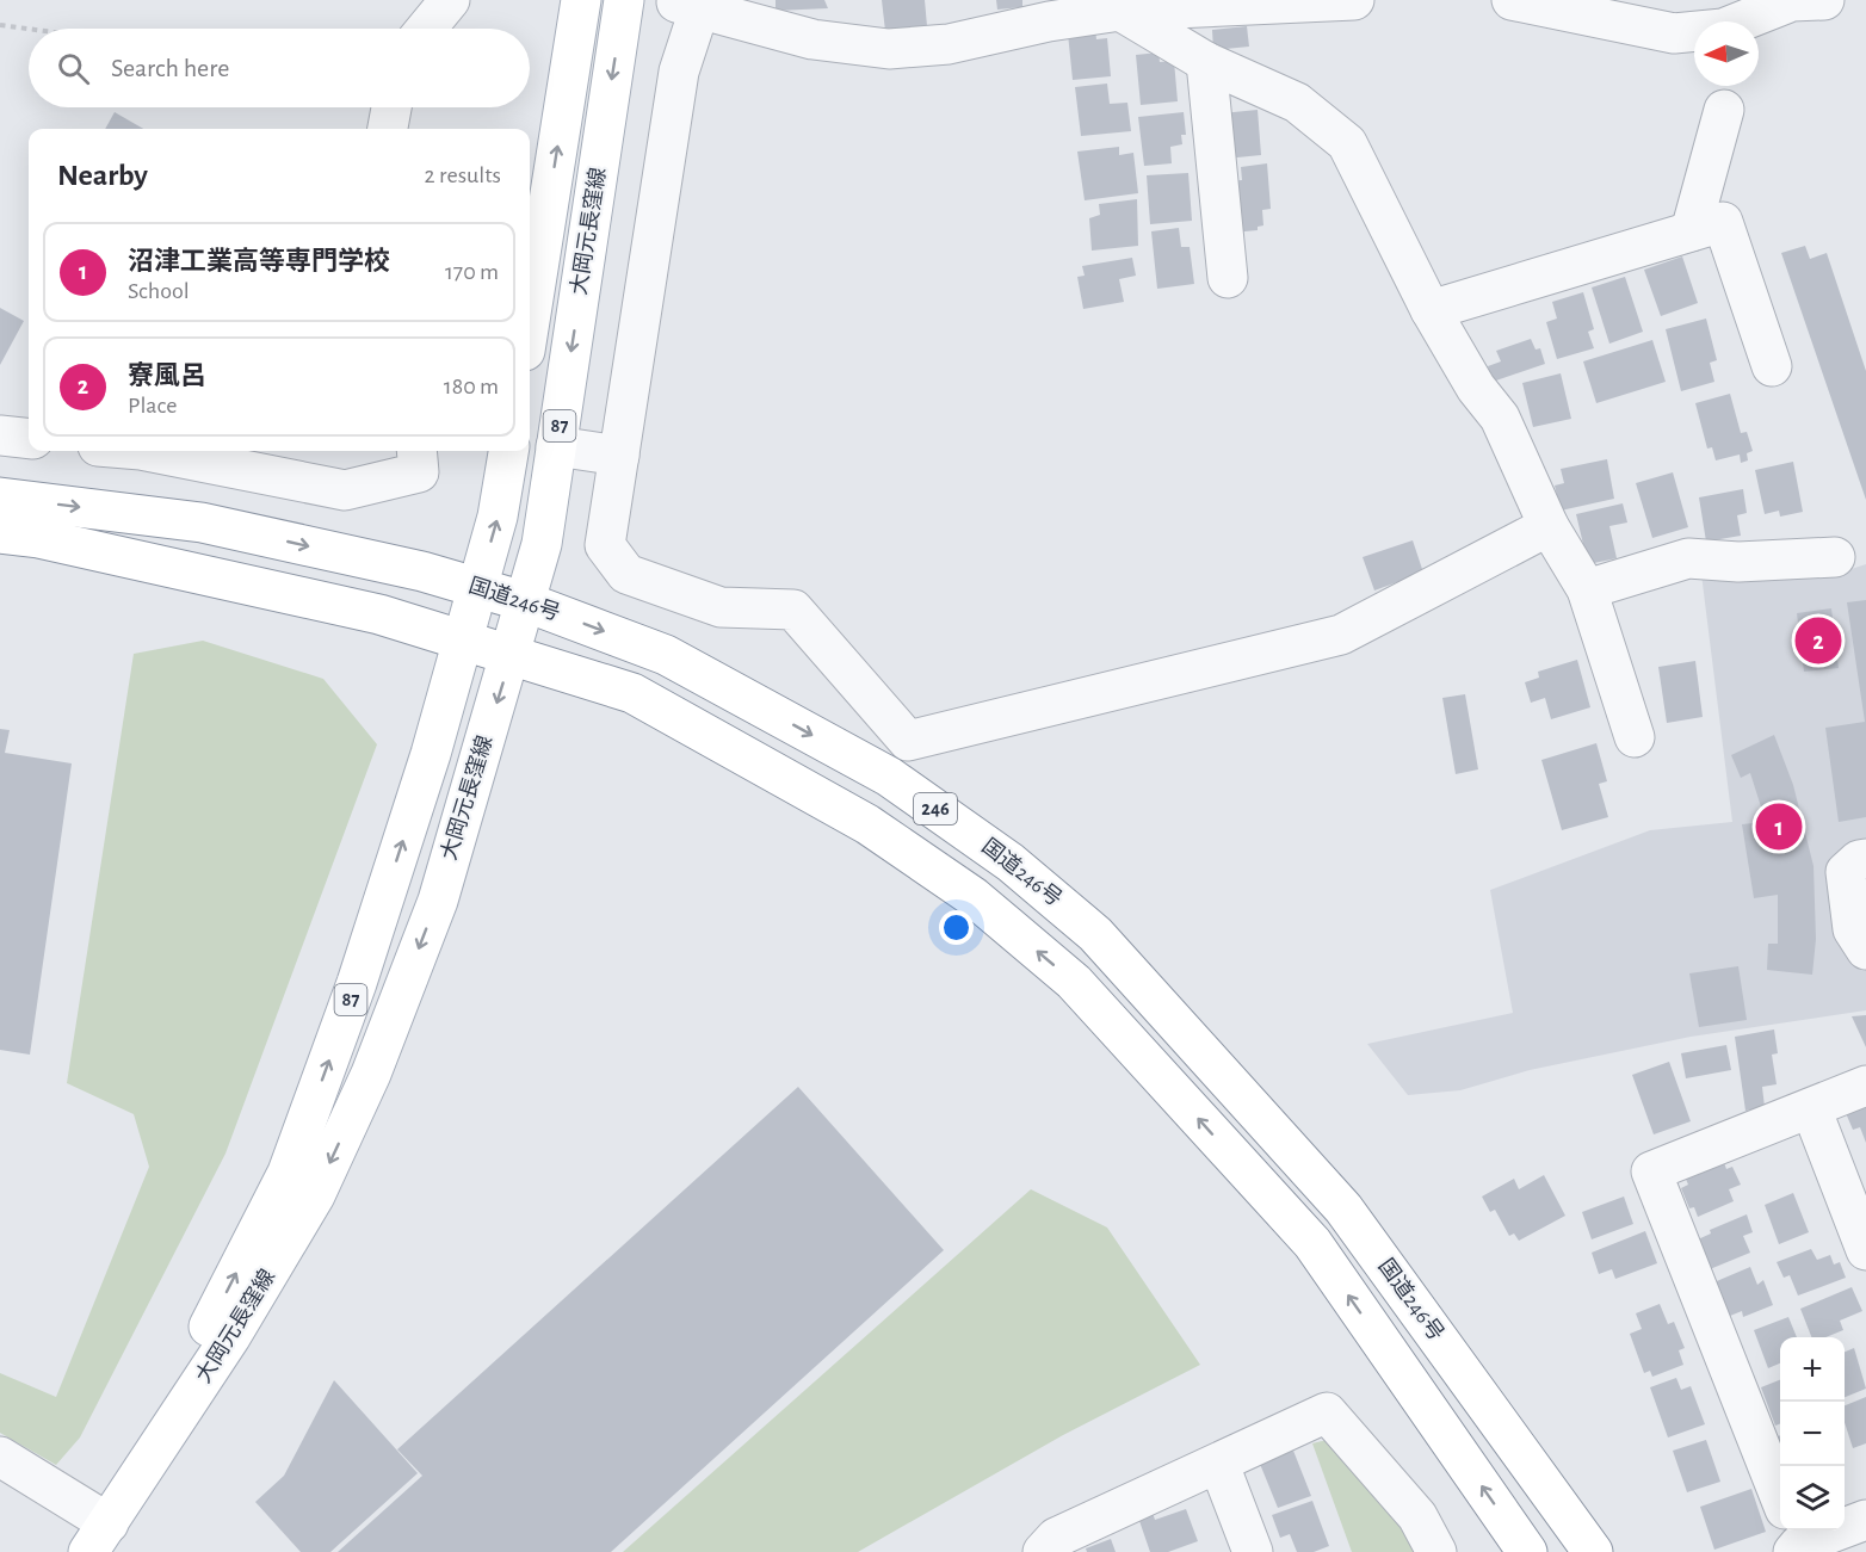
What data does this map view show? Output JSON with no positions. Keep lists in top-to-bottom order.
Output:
{
  "streets": {
    "main road": [
      "大岡元長窪線",
      "87",
      "国道246号",
      "246"
    ]
  },
  "crossings": [
    ["大岡元長窪線", "国道246号"],
    ["大岡元長窪線", "246"]
  ],
  "north": "left",
  "page": {
    "search": "Search here",
    "heading": ["Nearby", "2 results"],
    "list": [
      {
        "mark": "1",
        "name": "沼津工業高等専門学校",
        "note": "School",
        "value": "170 m"
      },
      {
        "mark": "2",
        "name": "寮風呂",
        "note": "Place",
        "value": "180 m"
      }
    ],
    "pins": ["2", "1"],
    "map_buttons": ["+", "−"]
  }
}
